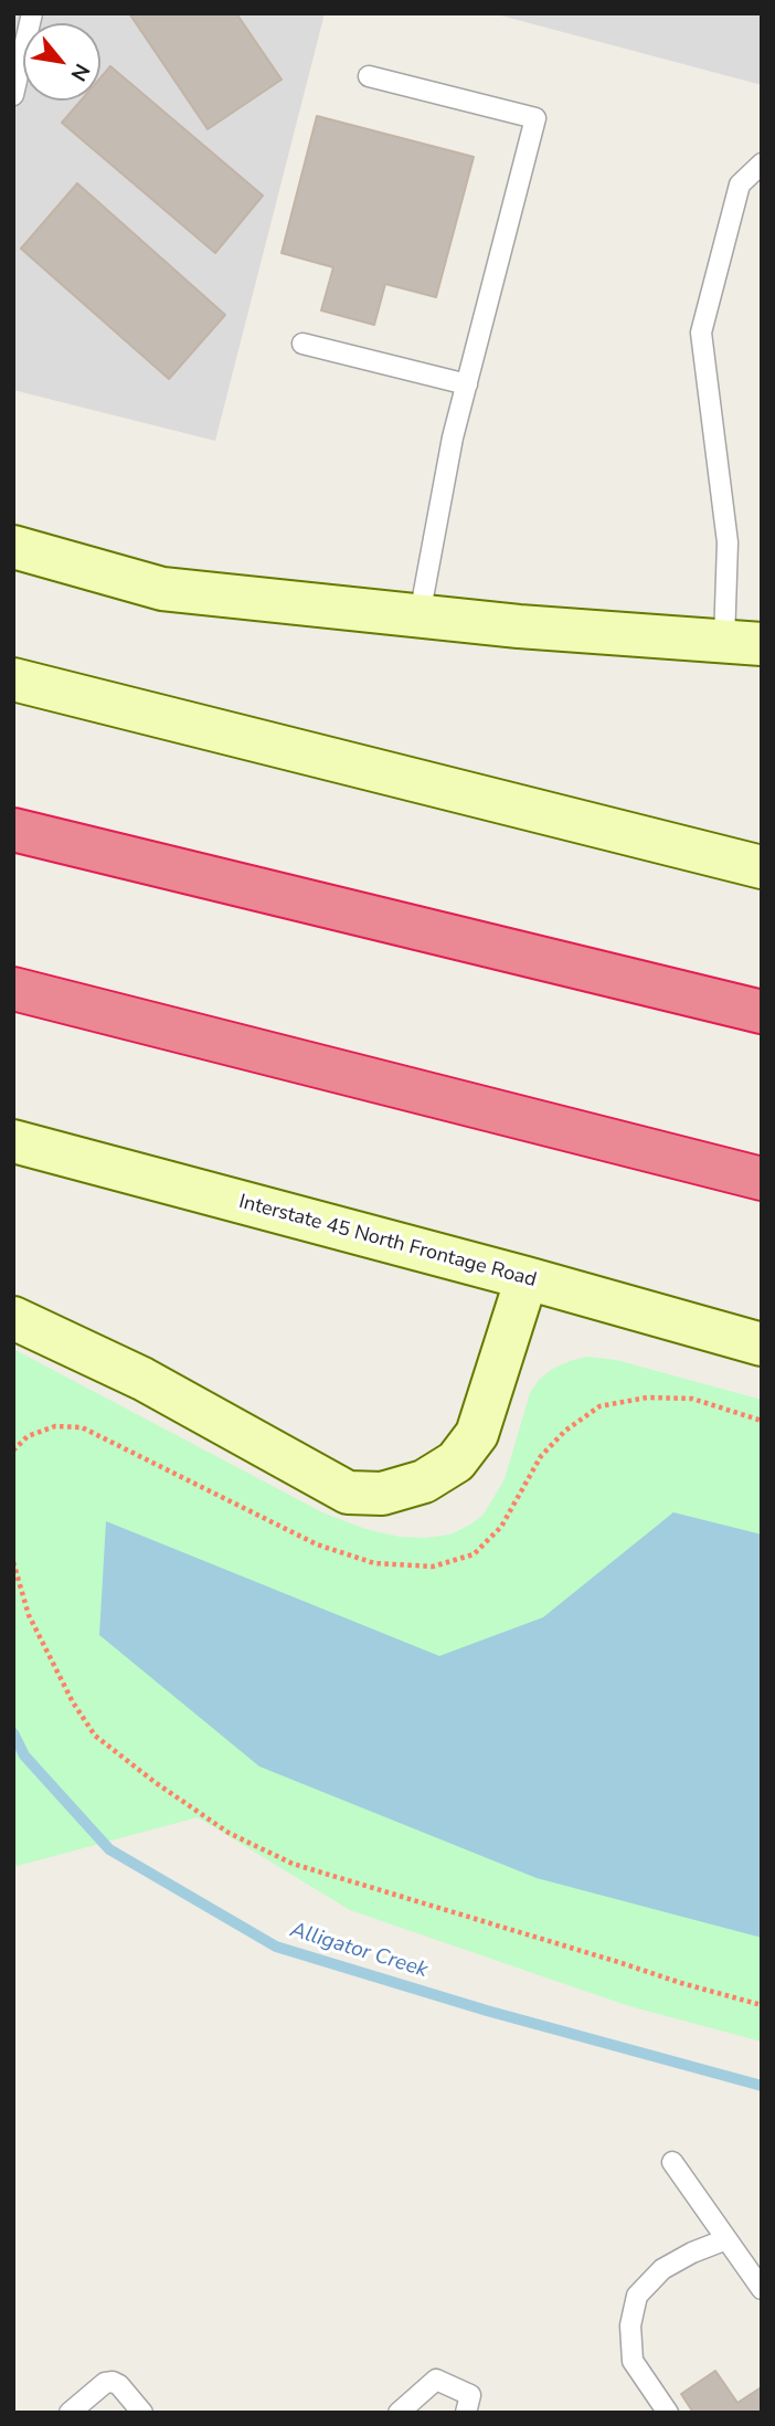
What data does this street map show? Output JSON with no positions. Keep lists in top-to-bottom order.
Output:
{
  "streets": {
    "main road": ["Interstate 45 North Frontage Road"]
  },
  "water": ["Alligator Creek"],
  "north": "bottom right"
}
